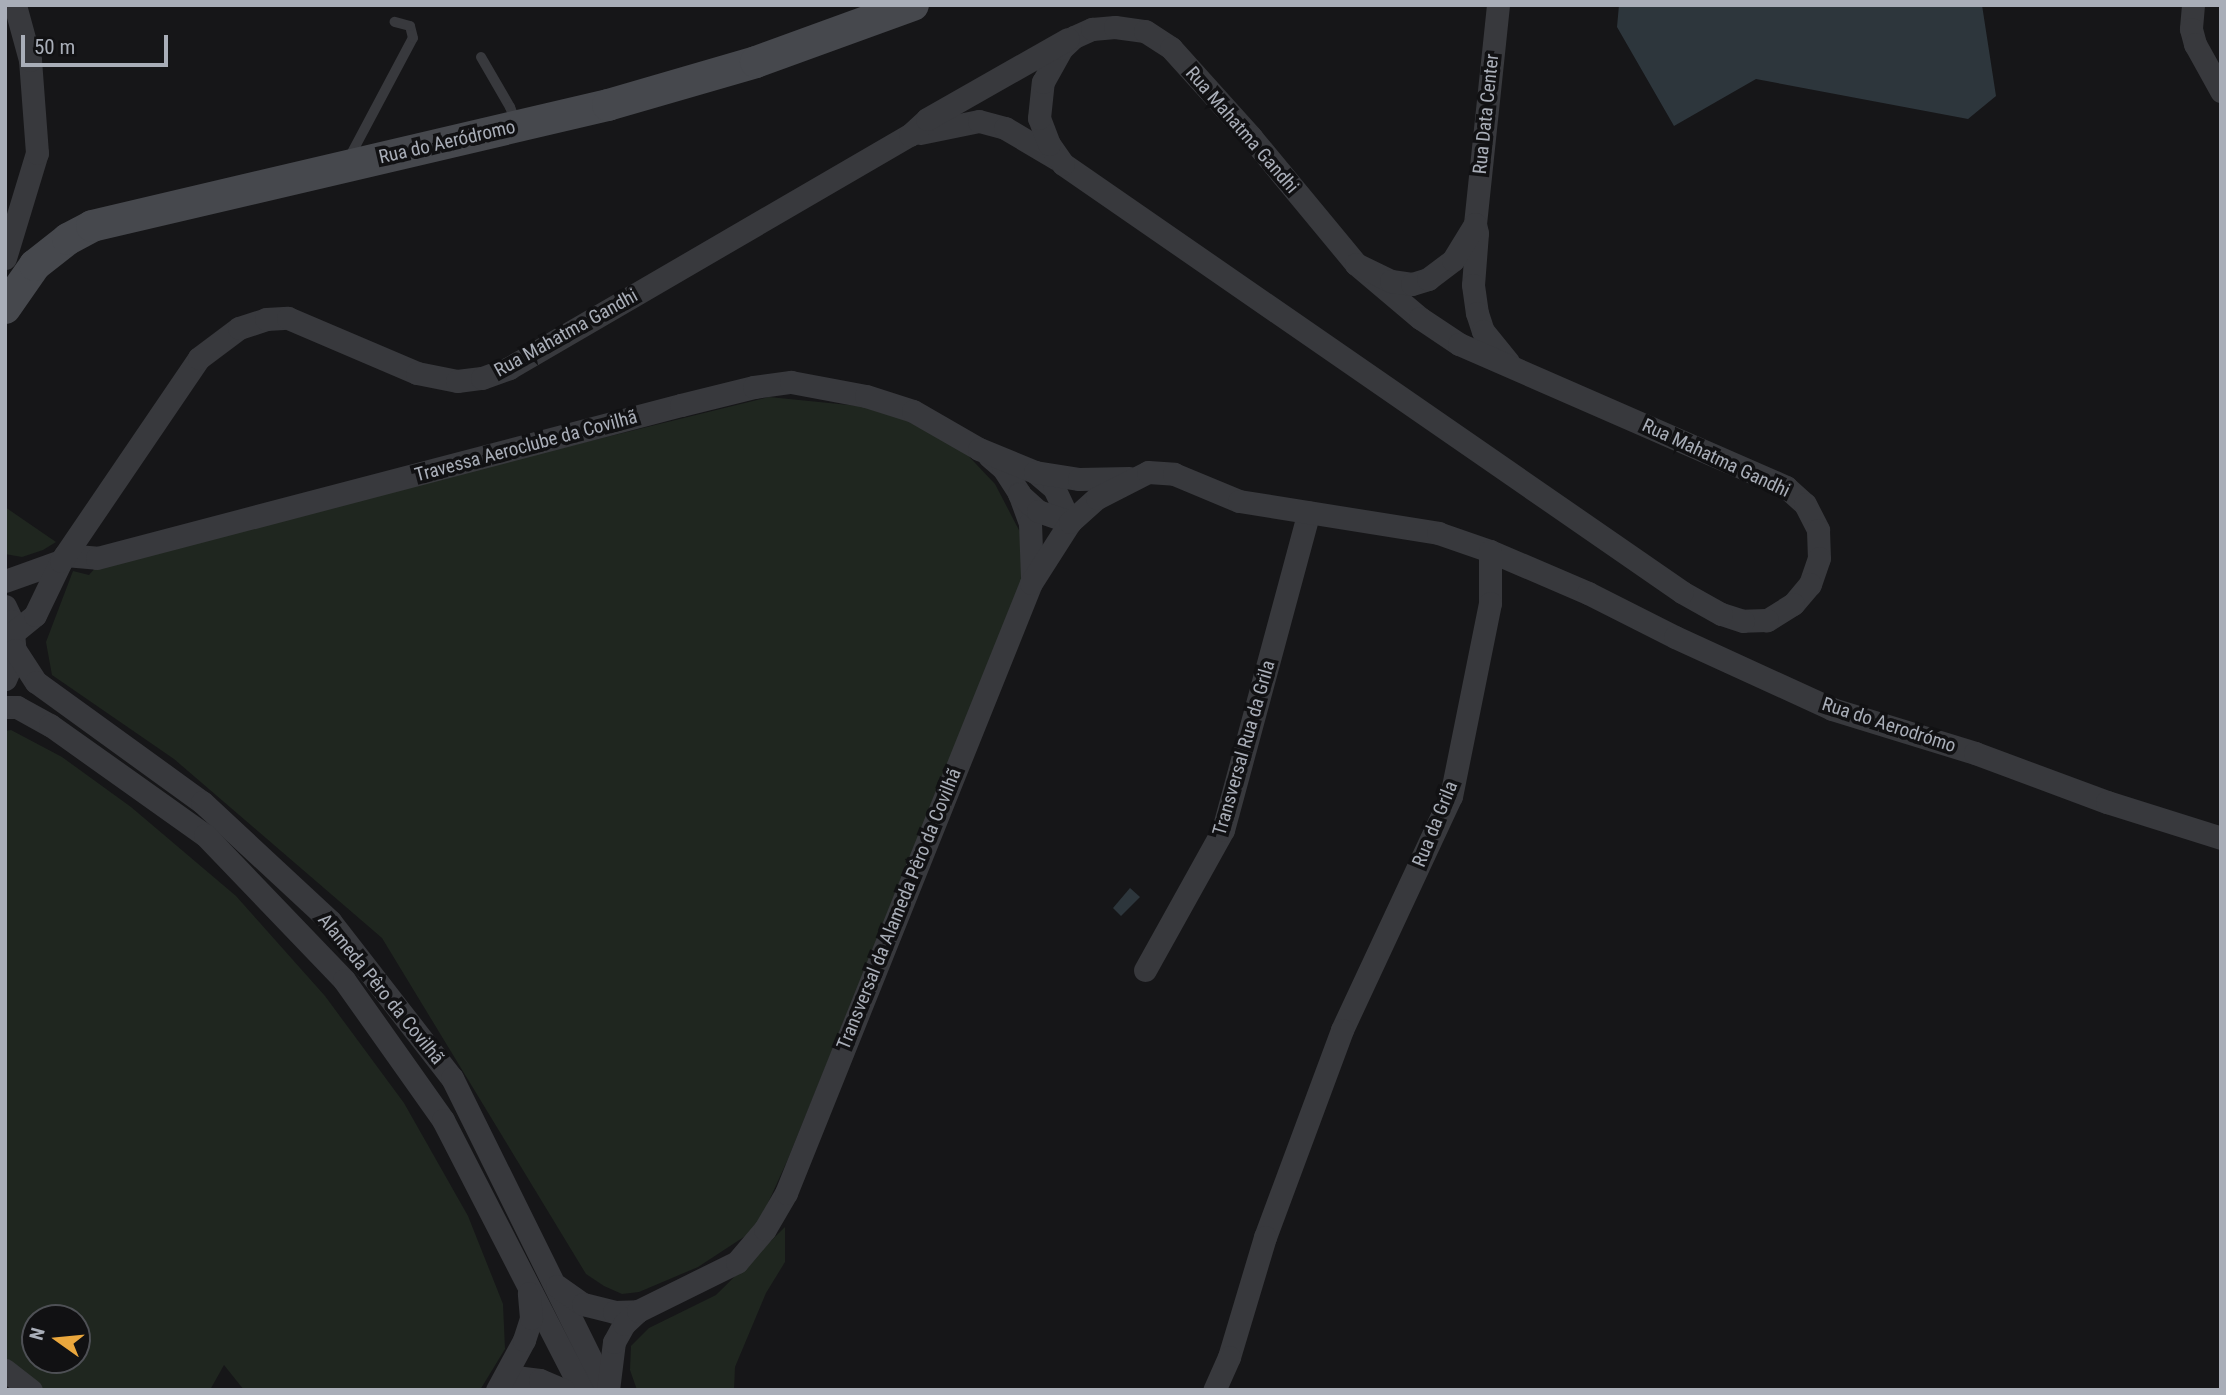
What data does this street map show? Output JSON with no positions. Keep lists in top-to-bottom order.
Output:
{
  "streets": {
    "main road": ["Rua do Aeródromo"],
    "street": [
      "Rua Data Center",
      "Rua Mahatma Gandhi",
      "Travessa Aeroclube da Covilhã",
      "Rua do Aerodrómo",
      "Transversal Rua da Grila",
      "Rua da Grila",
      "Transversal da Alameda Pêro da Covilhã",
      "Alameda Pêro da Covilhã"
    ]
  },
  "crossings": [
    ["Rua Data Center", "Rua Mahatma Gandhi"],
    ["Rua Mahatma Gandhi", "Travessa Aeroclube da Covilhã"],
    ["Rua Mahatma Gandhi", "Alameda Pêro da Covilhã"],
    ["Travessa Aeroclube da Covilhã", "Transversal da Alameda Pêro da Covilhã"],
    ["Rua do Aerodrómo", "Rua da Grila"],
    ["Transversal da Alameda Pêro da Covilhã", "Alameda Pêro da Covilhã"]
  ],
  "scale_bar": "50 m",
  "north": "left"
}
